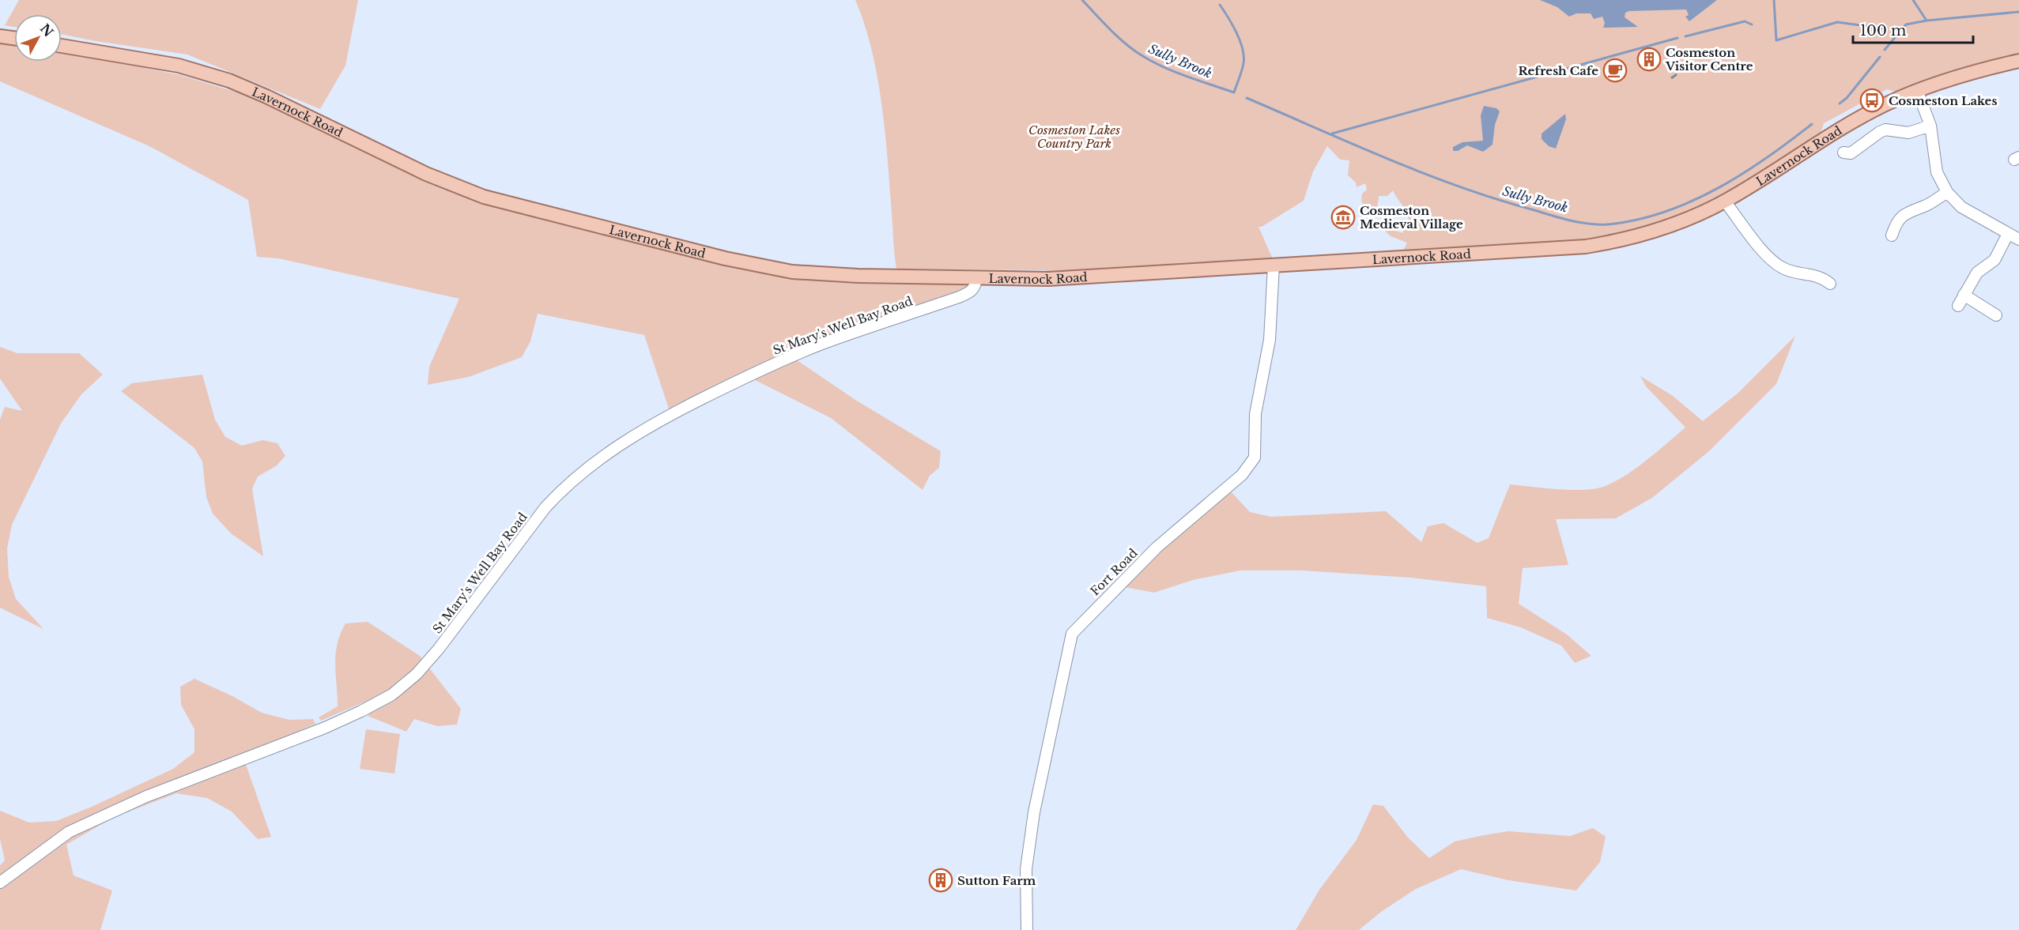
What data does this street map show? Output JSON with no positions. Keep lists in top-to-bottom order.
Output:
{
  "streets": {
    "main road": ["Lavernock Road"],
    "street": ["St Mary's Well Bay Road", "Fort Road"]
  },
  "crossings": [
    ["Lavernock Road", "St Mary's Well Bay Road"],
    ["Lavernock Road", "Fort Road"]
  ],
  "water": ["Sully Brook"],
  "parks": ["Cosmeston Lakes Country Park"],
  "places": {
    "building": ["Cosmeston Visitor Centre", "Sutton Farm"],
    "cafe": ["Refresh Cafe"],
    "bus stop": ["Cosmeston Lakes"],
    "museum": ["Cosmeston Medieval Village"]
  },
  "scale_bar": "100 m",
  "north": "top right"
}
